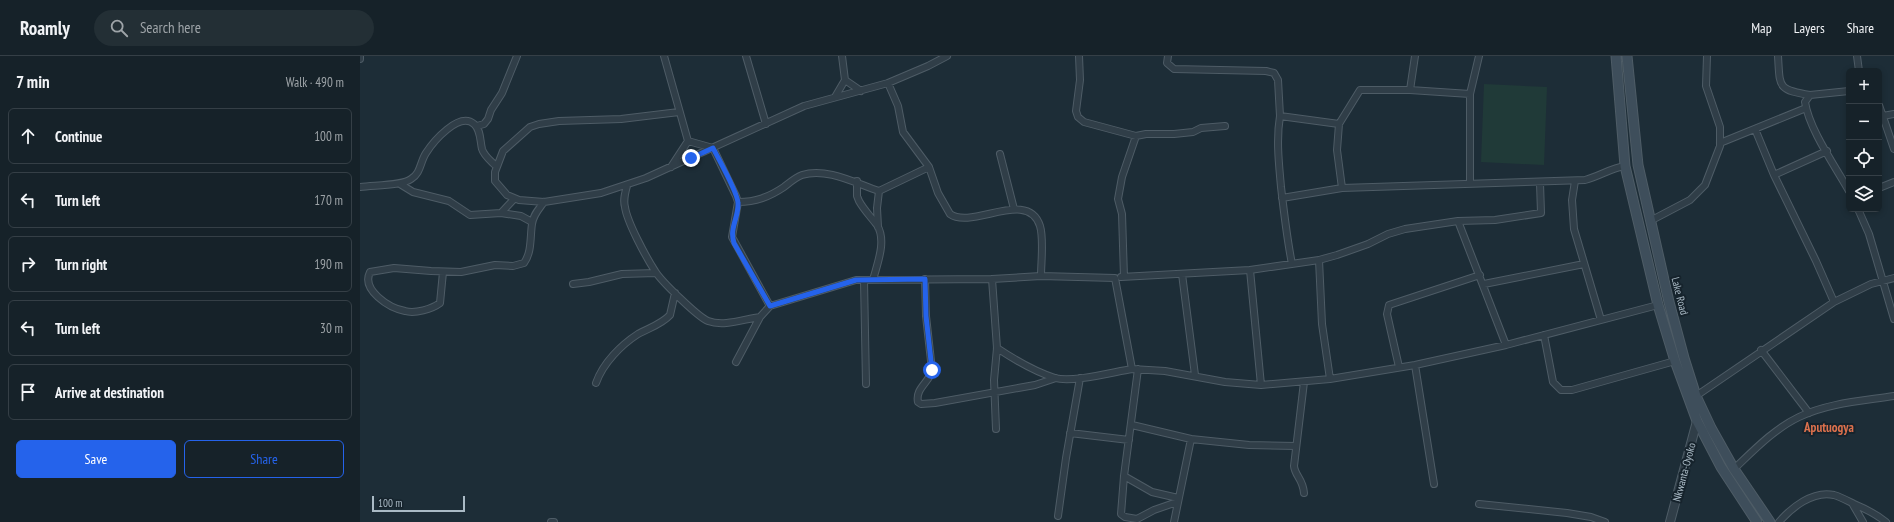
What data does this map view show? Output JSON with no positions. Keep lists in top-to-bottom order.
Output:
{
  "streets": {
    "main road": ["Lake Road"],
    "street": ["Nkwanta-Oyoko"]
  },
  "crossings": [
    ["Lake Road", "Nkwanta-Oyoko"]
  ],
  "districts": ["Aputuogya"],
  "scale_bar": "100 m",
  "page": {
    "header": "Roamly",
    "search": "Search here",
    "nav": ["Map", "Layers", "Share"],
    "heading": ["7 min", "Walk · 490 m"],
    "map_buttons": ["+", "−"],
    "list": [
      ["Continue", "100 m"],
      ["Turn left", "170 m"],
      ["Turn right", "190 m"],
      ["Turn left", "30 m"],
      "Arrive at destination"
    ],
    "buttons": ["Save", "Share"],
    "scale": "100 m"
  }
}
